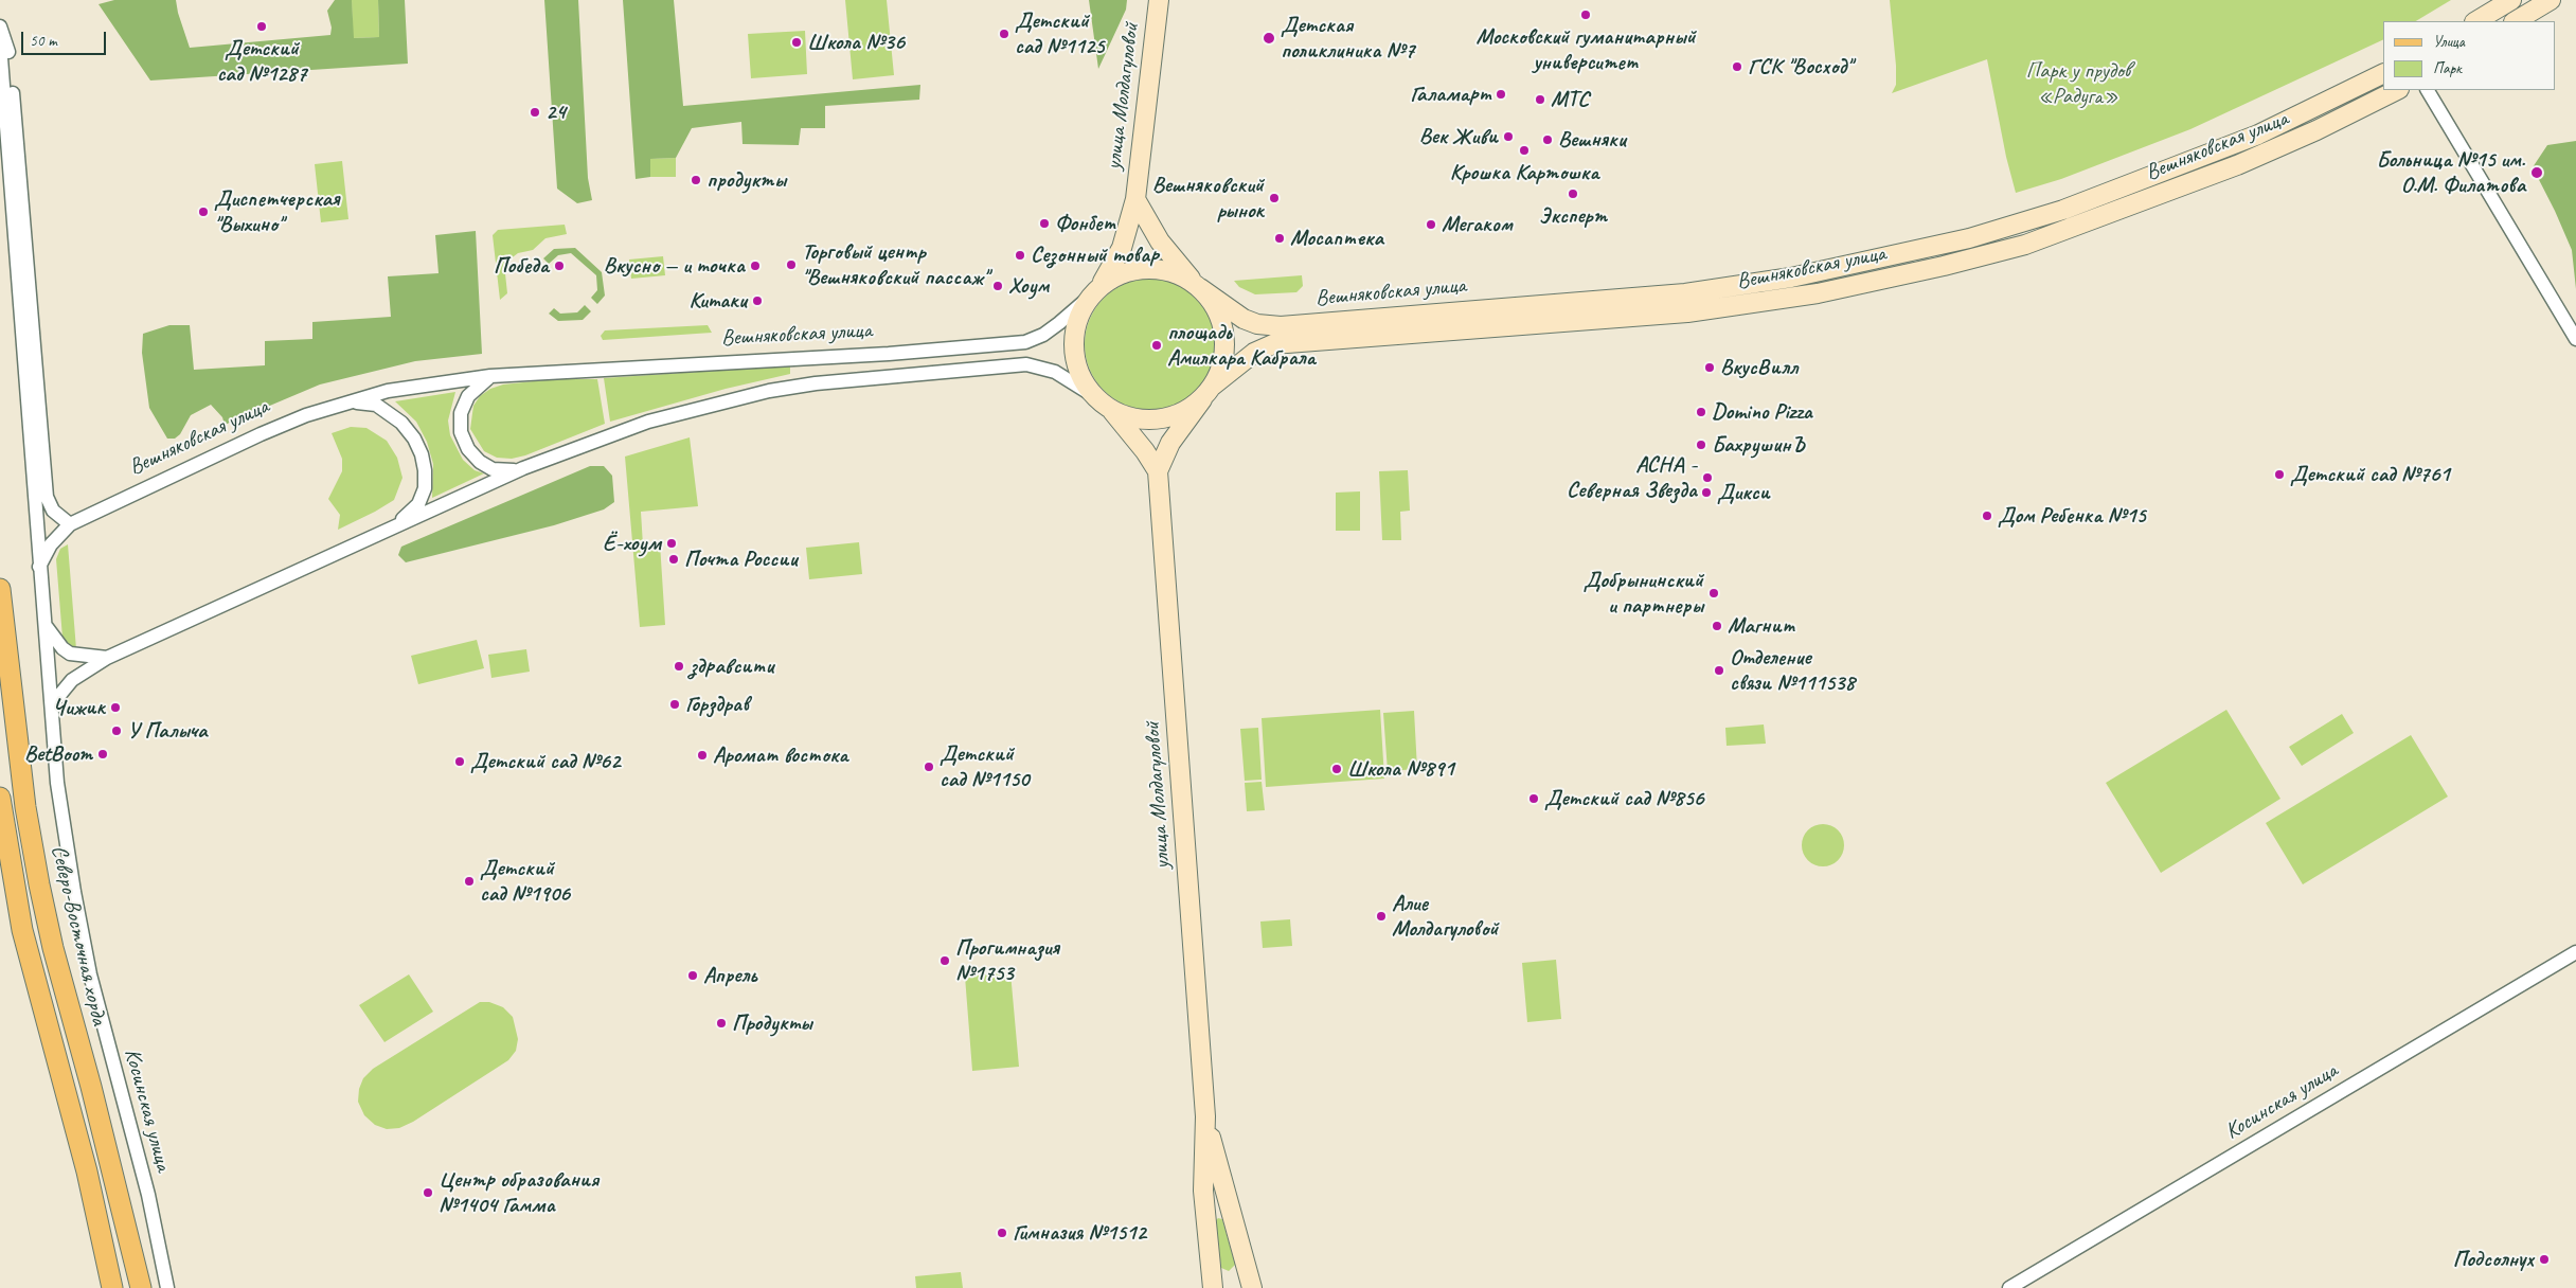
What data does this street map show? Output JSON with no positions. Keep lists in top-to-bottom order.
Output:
{
  "streets": {
    "main road": ["улица Молдагуловой", "Вешняковская улица", "Северо-Восточная хорда"],
    "street": ["Косинская улица"]
  },
  "crossings": [
    ["улица Молдагуловой", "Вешняковская улица"],
    ["Вешняковская улица", "Косинская улица"]
  ],
  "parks": ["Парк у прудов «Радуга»"],
  "places": [
    "Московский гуманитарный университет",
    "Детский сад №1287",
    "Детский сад №1125",
    "Детская поликлиника №7",
    "Школа №36",
    "ГСК \"Восход\"",
    "Галамарт",
    "МТС",
    "24",
    "Век Живи",
    "Вешняки",
    "Крошка Картошка",
    "Больница №15 им. О.М. Филатова",
    "продукты",
    "Эксперт",
    "Вешняковский рынок",
    "Диспетчерская \"Выхино\"",
    "Фонбет",
    "Мегаком",
    "Мосаптека",
    "Сезонный товар",
    "Торговый центр \"Вешняковский пассаж\"",
    "Победа",
    "Вкусно — и точка",
    "Хоум",
    "Китаки",
    "площадь Амилкара Кабрала",
    "ВкусВилл",
    "Domino Pizza",
    "БахрушинЪ",
    "Детский сад №761",
    "АСНА - Северная Звезда",
    "Дикси",
    "Дом Ребенка №15",
    "Ё-хоум",
    "Почта России",
    "Добрынинский и партнеры",
    "Магнит",
    "здравсити",
    "Отделение связи №111538",
    "Горздрав",
    "Чижик",
    "У Палыча",
    "BetBoom",
    "Аромат востока",
    "Детский сад №62",
    "Детский сад №1150",
    "Школа №891",
    "Детский сад №856",
    "Детский сад №1906",
    "Алие Молдагуловой",
    "Прогимназия №1753",
    "Апрель",
    "Продукты",
    "Центр образования №1404 Гамма",
    "Гимназия №1512",
    "Подсолнух"
  ],
  "legend": ["Улица", "Парк"],
  "scale_bar": "50 m"
}
